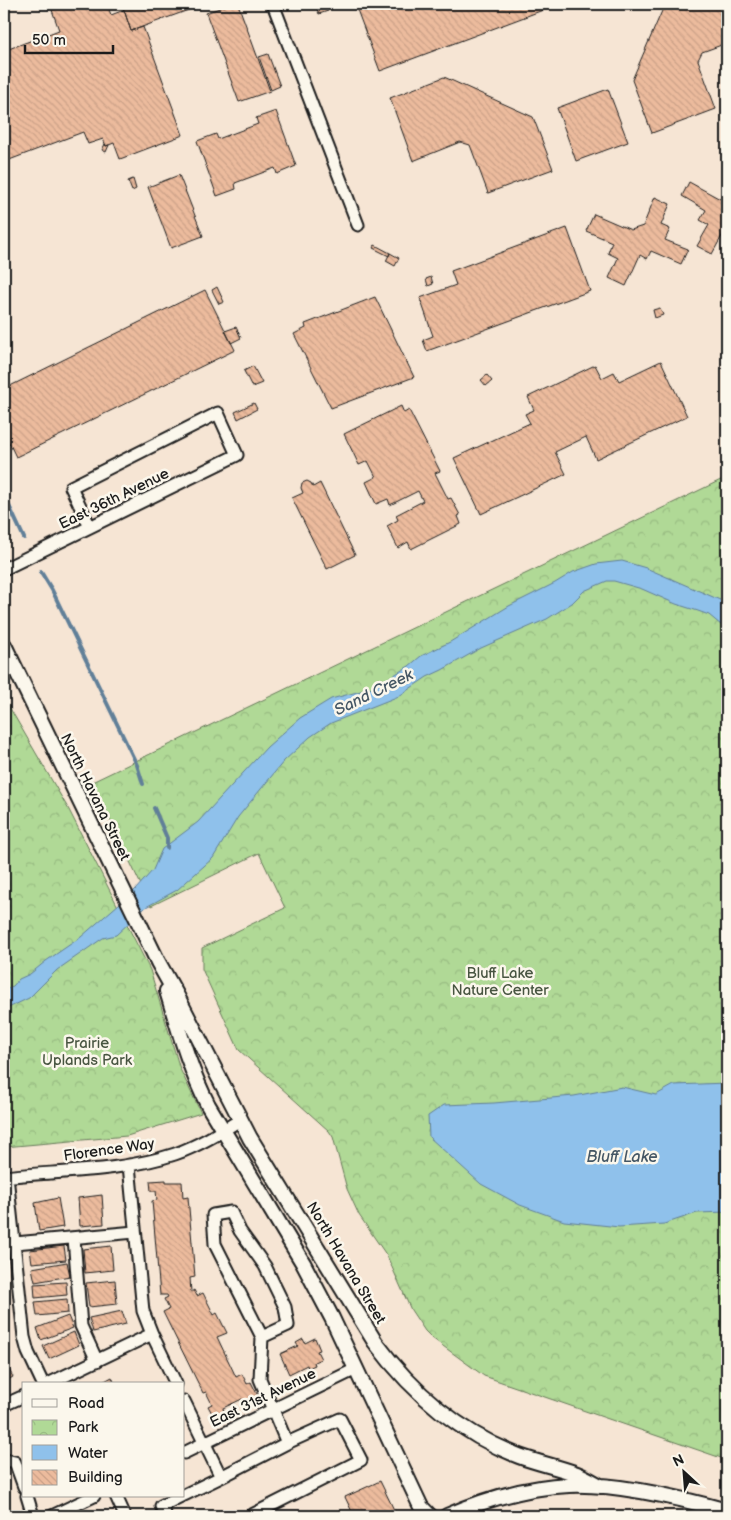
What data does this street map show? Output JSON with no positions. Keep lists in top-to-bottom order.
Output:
{
  "streets": {
    "main road": ["North Havana Street"],
    "street": ["East 36th Avenue", "Florence Way", "East 31st Avenue"]
  },
  "crossings": [
    ["North Havana Street", "Florence Way"],
    ["North Havana Street", "East 31st Avenue"]
  ],
  "water": ["Sand Creek", "Bluff Lake"],
  "parks": ["Bluff Lake Nature Center", "Prairie Uplands Park"],
  "legend": [
    "Road",
    "Park",
    "Water",
    "Building"
  ],
  "scale_bar": "50 m",
  "north": "top left"
}
